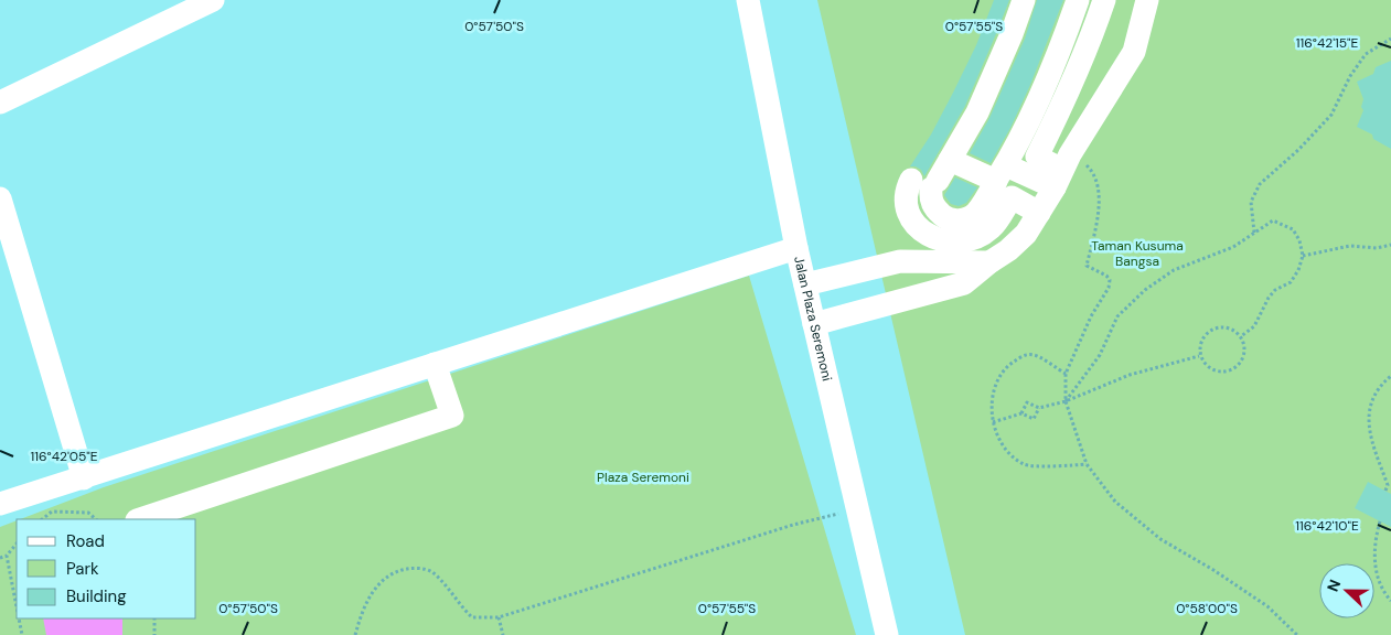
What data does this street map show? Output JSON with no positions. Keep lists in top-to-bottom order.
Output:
{
  "streets": {
    "street": ["Jalan Plaza Seremoni"]
  },
  "parks": ["Taman Kusuma Bangsa", "Plaza Seremoni"],
  "legend": ["Road", "Park", "Building"],
  "north": "left",
  "coordinates": [
    "0°57'50\"S",
    "0°57'55\"S",
    "116°42'15\"E",
    "116°42'05\"E",
    "116°42'10\"E",
    "0°58'00\"S"
  ]
}
